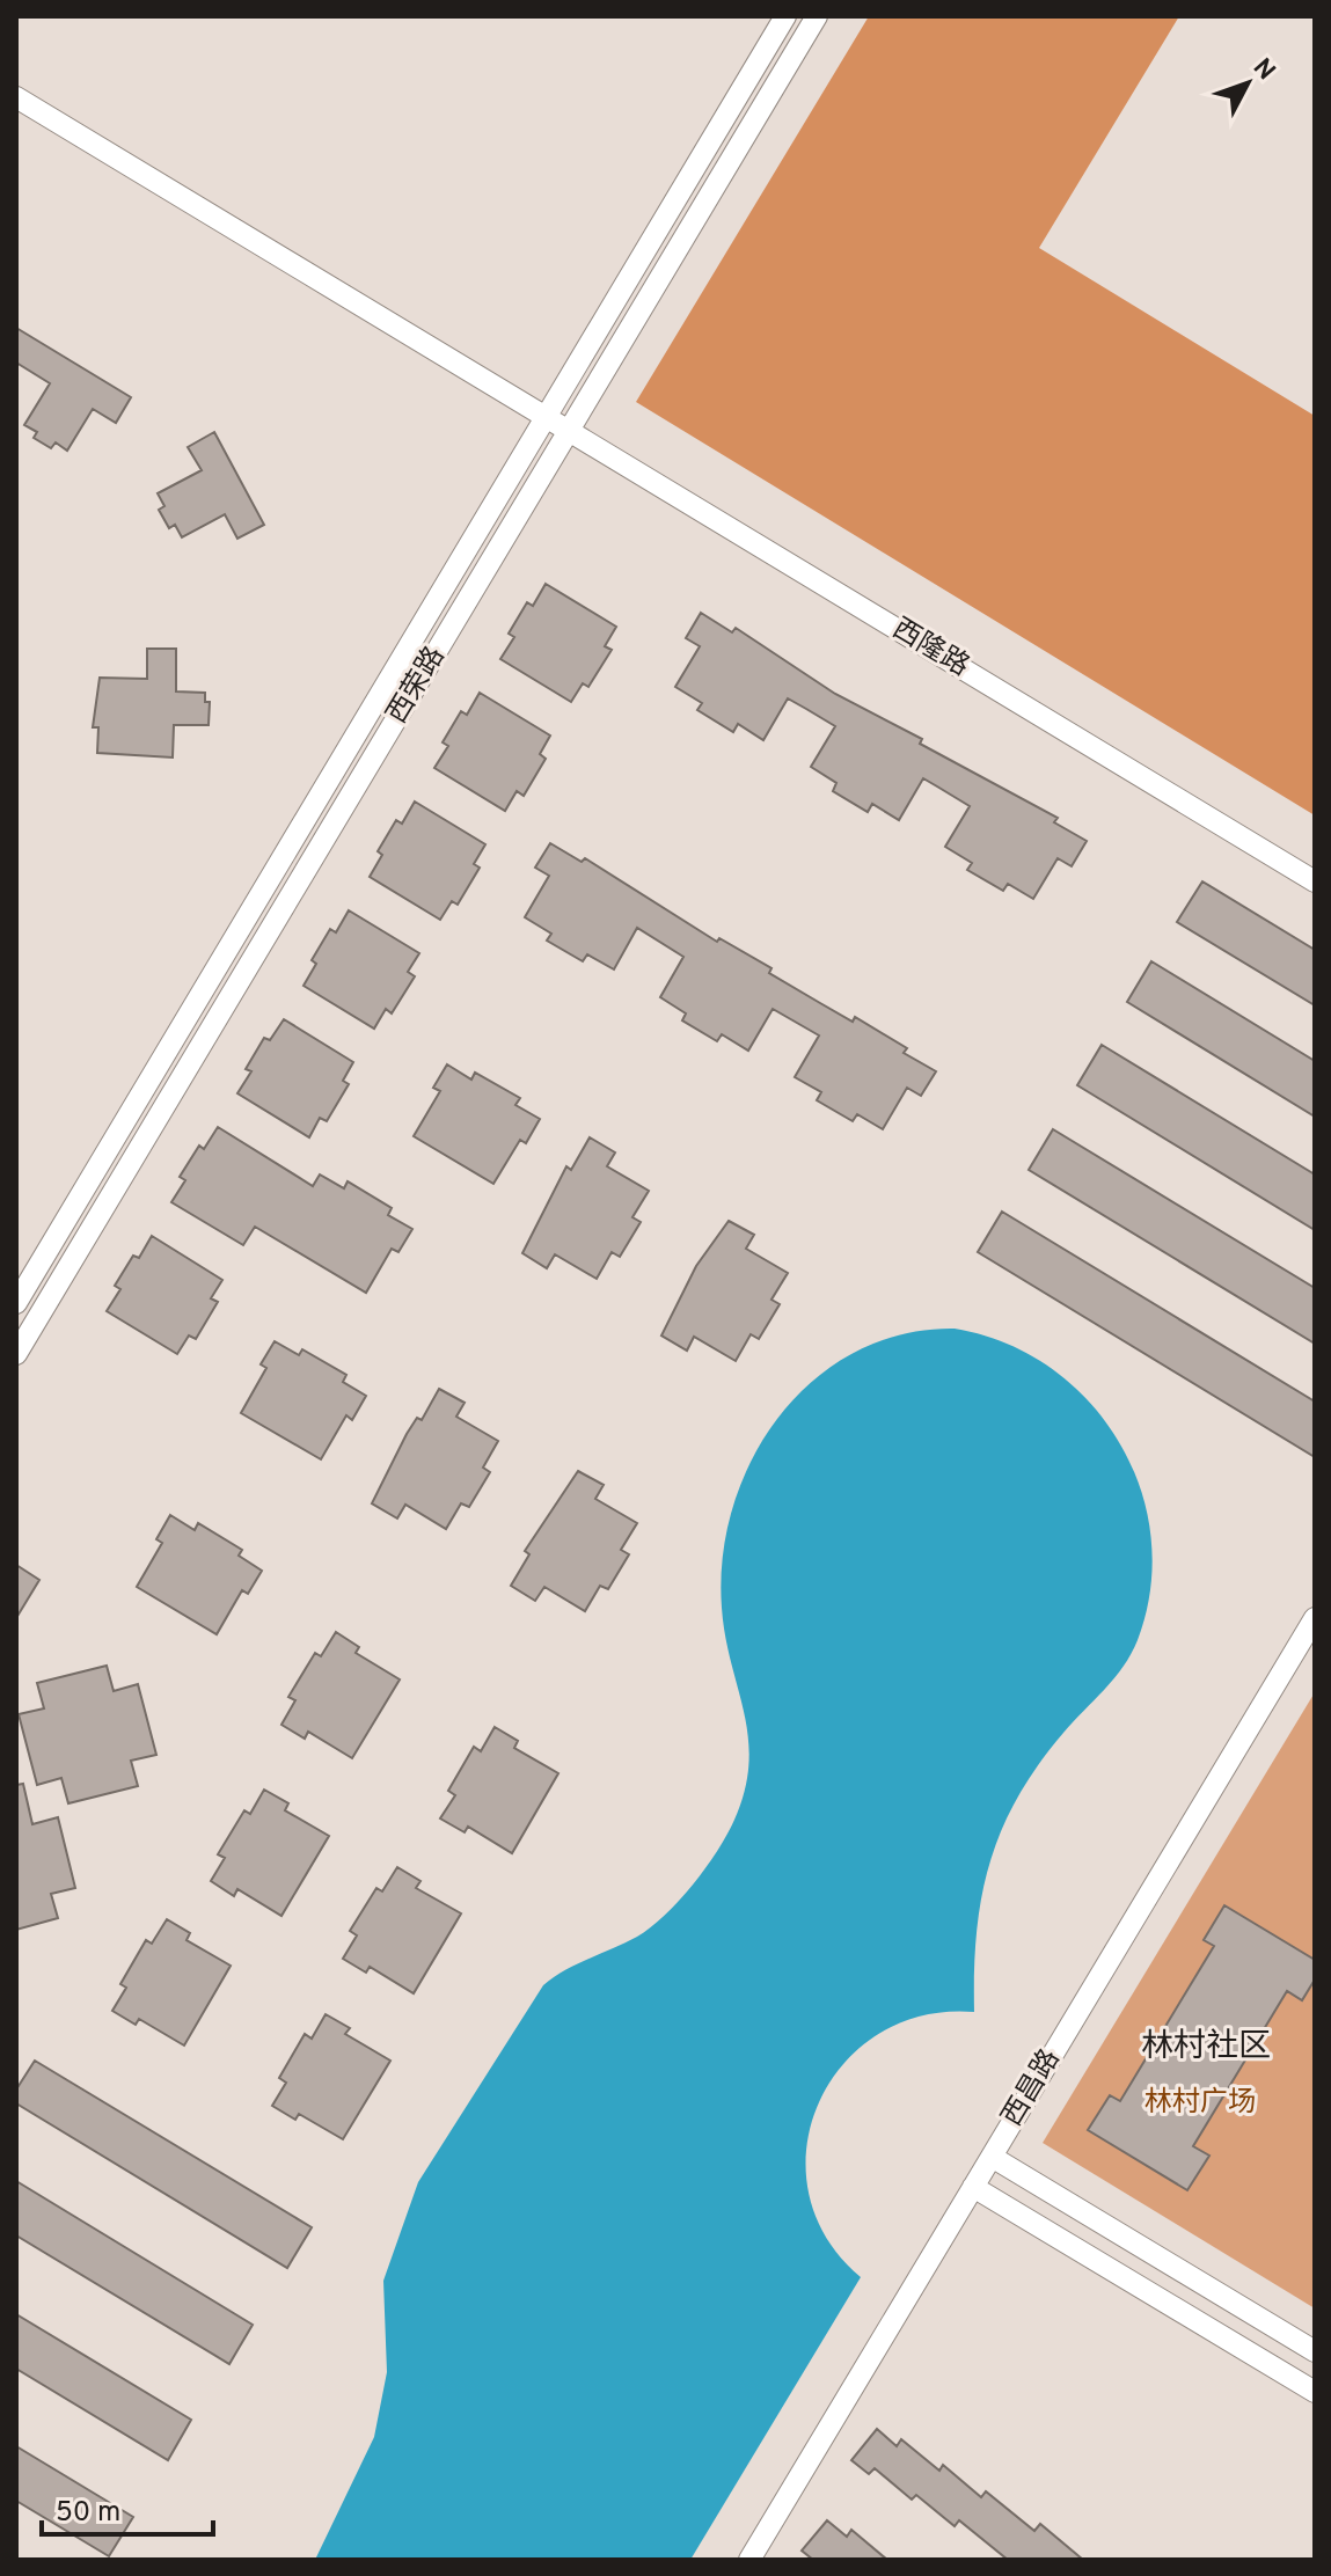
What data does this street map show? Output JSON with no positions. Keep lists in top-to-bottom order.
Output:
{
  "streets": {
    "street": ["西隆路", "西荣路", "西昌路"]
  },
  "crossings": [
    ["西隆路", "西荣路"]
  ],
  "districts": ["林村社区"],
  "parks": ["林村广场"],
  "scale_bar": "50 m",
  "north": "top right"
}
